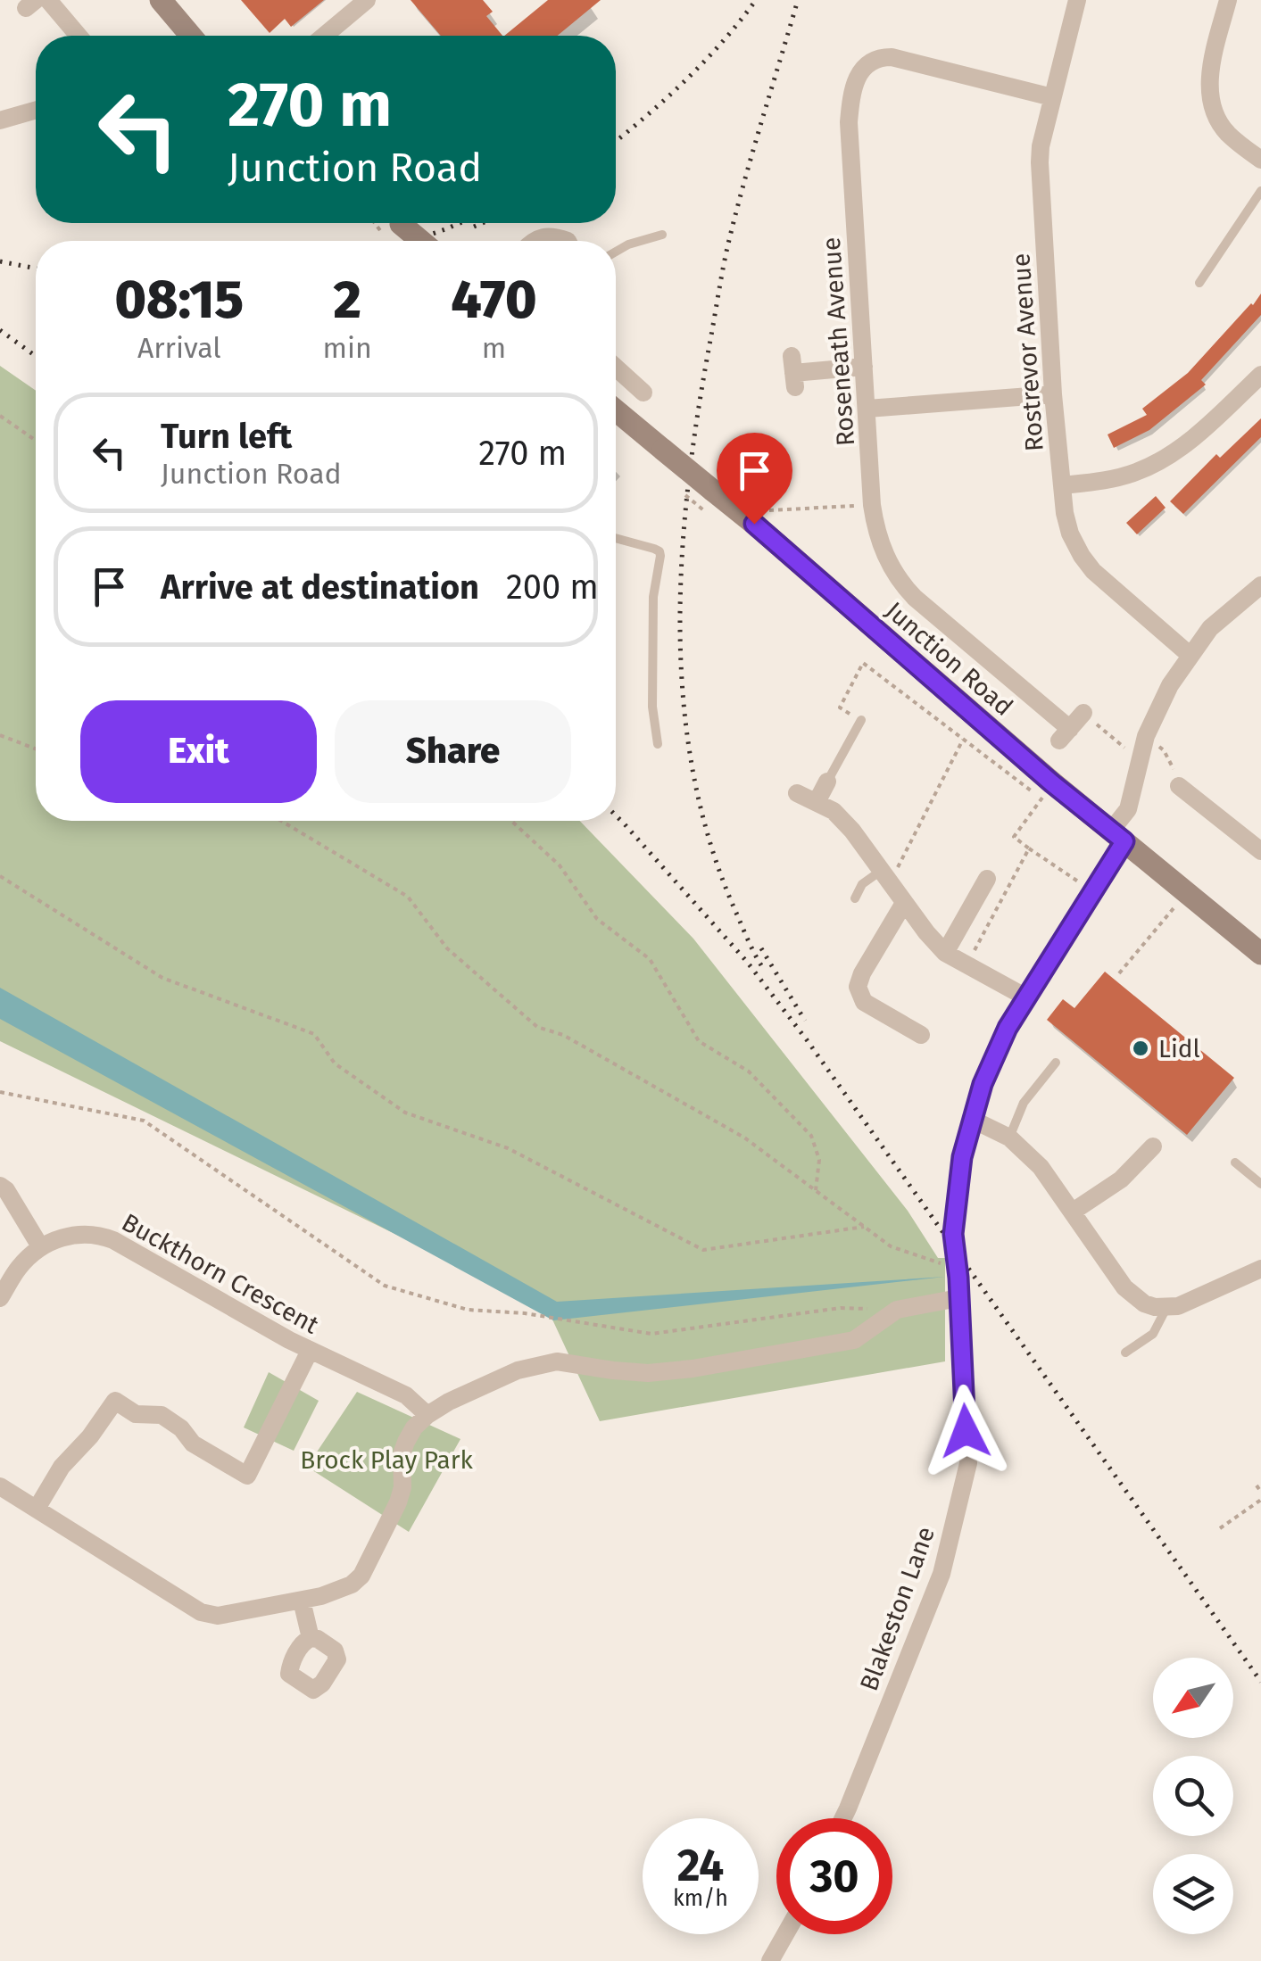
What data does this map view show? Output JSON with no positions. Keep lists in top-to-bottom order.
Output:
{
  "streets": {
    "main road": ["Junction Road"],
    "street": [
      "Roseneath Avenue",
      "Rostrevor Avenue",
      "Buckthorn Crescent",
      "Blakeston Lane"
    ]
  },
  "crossings": [
    ["Roseneath Avenue", "Rostrevor Avenue"],
    ["Rostrevor Avenue", "Blakeston Lane"],
    ["Junction Road", "Blakeston Lane"]
  ],
  "parks": ["Brock Play Park"],
  "places": ["Lidl"],
  "north": "bottom left",
  "page": {
    "turn": ["270 m", "Junction Road"],
    "eta": [
      "08:15",
      "Arrival",
      "2",
      "min",
      "470",
      "m"
    ],
    "list": [
      {
        "name": "Turn left",
        "note": "Junction Road",
        "value": "270 m"
      },
      {
        "name": "Arrive at destination",
        "value": "200 m"
      }
    ],
    "buttons": ["Exit", "Share"],
    "speed": "24 km/h",
    "limit": "30"
  }
}
